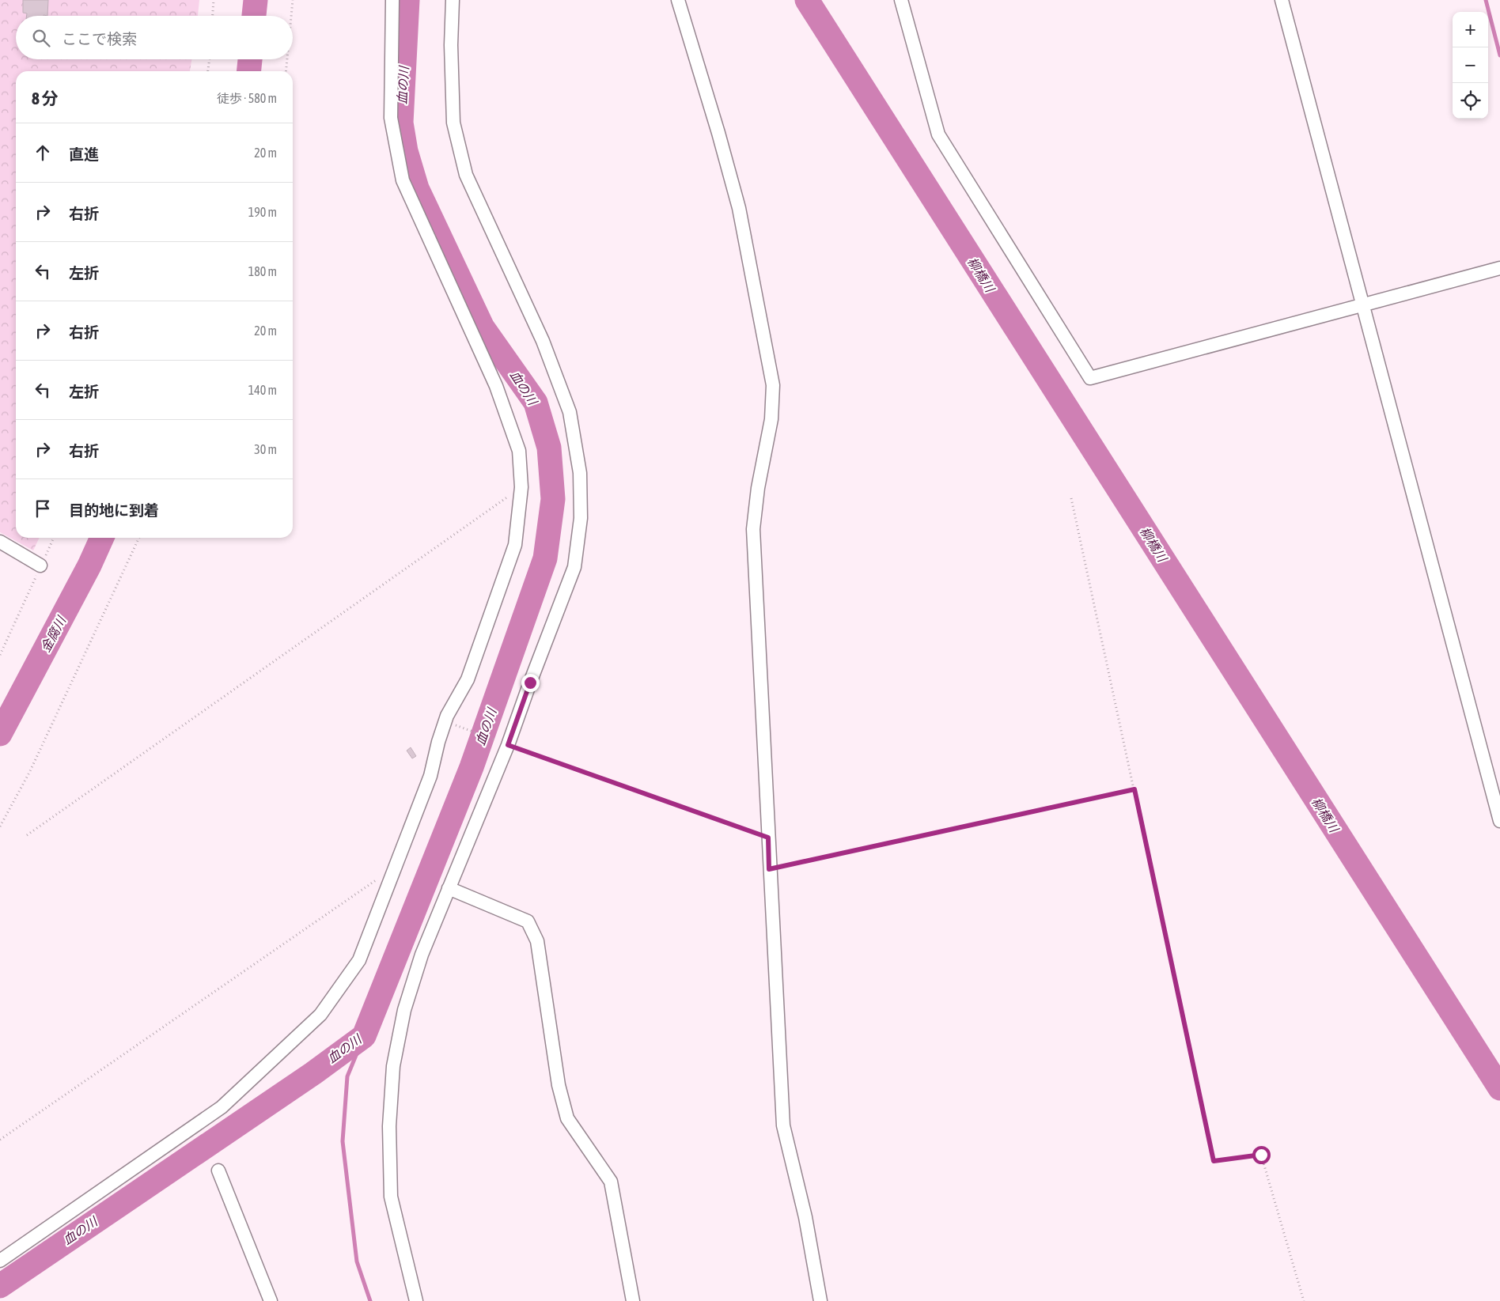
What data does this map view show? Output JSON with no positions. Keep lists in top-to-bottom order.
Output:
{
  "water": ["血の川", "柳橋川", "金腐川"],
  "page": {
    "map_buttons": ["+", "−"],
    "search": "ここで検索",
    "heading": ["8 分", "徒歩 · 580 m"],
    "list": [
      ["直進", "20 m"],
      ["右折", "190 m"],
      ["左折", "180 m"],
      ["右折", "20 m"],
      ["左折", "140 m"],
      ["右折", "30 m"],
      "目的地に到着"
    ]
  }
}
